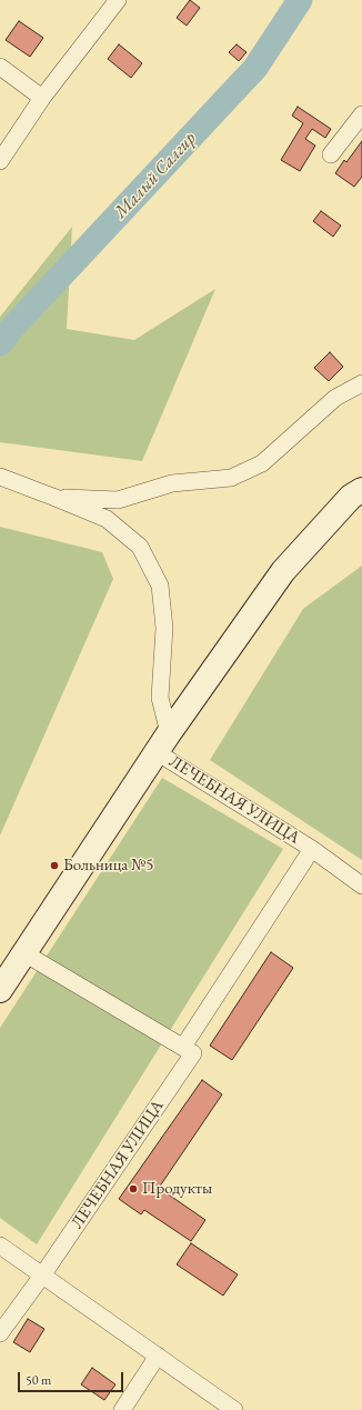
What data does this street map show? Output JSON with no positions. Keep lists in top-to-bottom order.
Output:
{
  "streets": {
    "street": ["ЛЕЧЕБНАЯ УЛИЦА"]
  },
  "water": ["Малый Салгир"],
  "places": ["Больница №5", "Продукты"],
  "scale_bar": "50 m"
}
